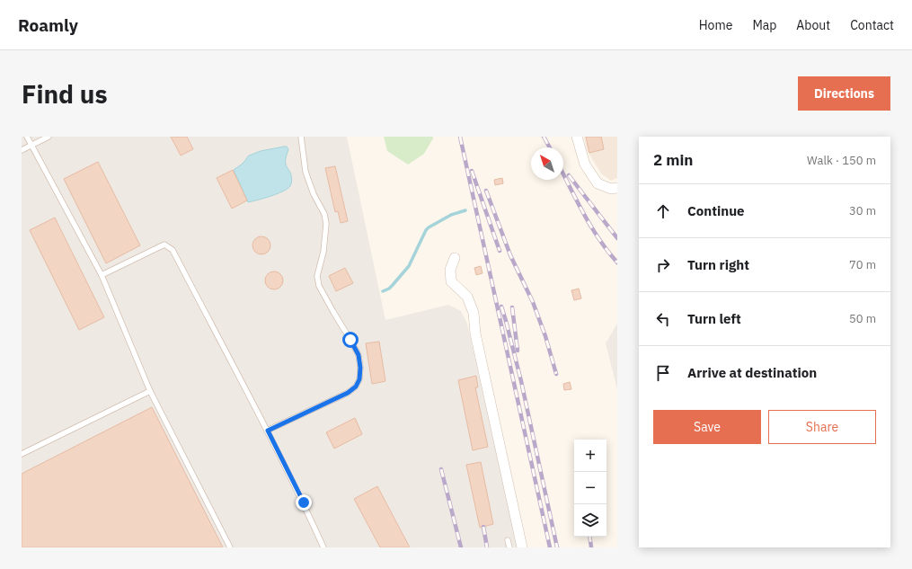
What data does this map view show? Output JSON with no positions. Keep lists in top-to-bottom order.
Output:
{
  "north": "top left",
  "page": {
    "header": "Roamly",
    "nav": [
      "Home",
      "Map",
      "About",
      "Contact"
    ],
    "buttons": [
      "Directions",
      ["Save", "Share"]
    ],
    "title": "Find us",
    "heading": ["2 min", "Walk · 150 m"],
    "list": [
      ["Continue", "30 m"],
      ["Turn right", "70 m"],
      ["Turn left", "50 m"],
      "Arrive at destination"
    ],
    "map_buttons": ["+", "−"]
  }
}
